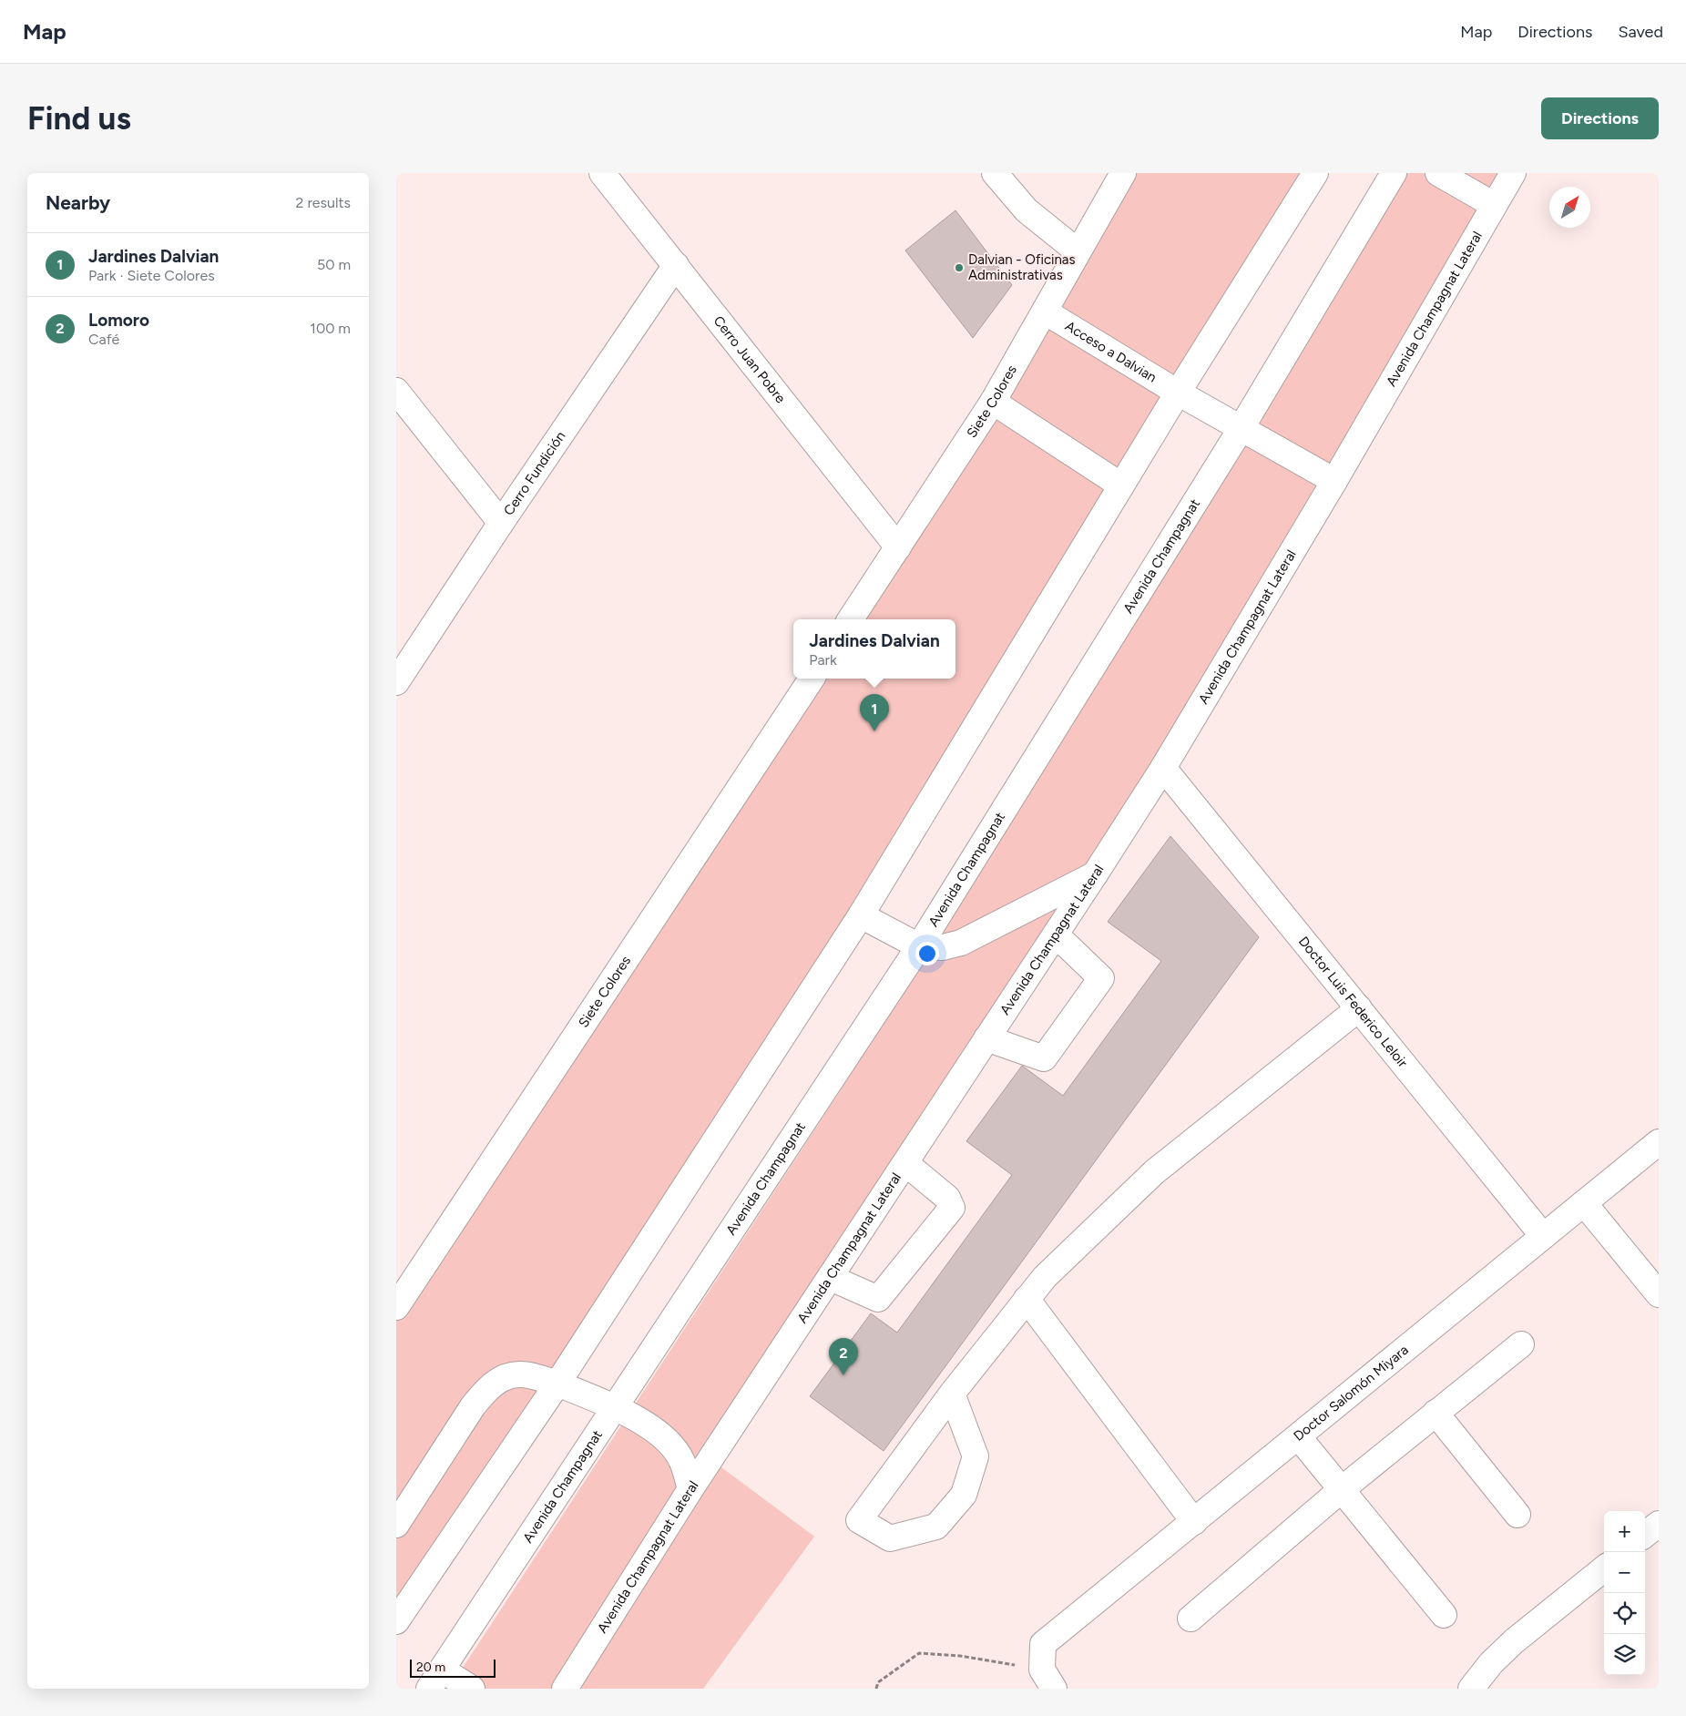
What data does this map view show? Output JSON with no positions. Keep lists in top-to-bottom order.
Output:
{
  "streets": {
    "street": [
      "Avenida Champagnat Lateral",
      "Acceso a Dalvian",
      "Cerro Juan Pobre",
      "Siete Colores",
      "Cerro Fundición",
      "Avenida Champagnat",
      "Doctor Luis Federico Leloir",
      "Doctor Salomón Miyara"
    ]
  },
  "crossings": [
    ["Avenida Champagnat Lateral", "Acceso a Dalvian"],
    ["Avenida Champagnat Lateral", "Doctor Luis Federico Leloir"],
    ["Acceso a Dalvian", "Siete Colores"],
    ["Acceso a Dalvian", "Avenida Champagnat"],
    ["Cerro Juan Pobre", "Siete Colores"],
    ["Cerro Juan Pobre", "Cerro Fundición"],
    ["Doctor Luis Federico Leloir", "Doctor Salomón Miyara"]
  ],
  "places": ["Dalvian - Oficinas Administrativas"],
  "scale_bar": "20 m",
  "north": "top right",
  "page": {
    "header": "Map",
    "nav": ["Map", "Directions", "Saved"],
    "buttons": "Directions",
    "title": "Find us",
    "heading": ["Nearby", "2 results"],
    "list": [
      {
        "mark": "1",
        "name": "Jardines Dalvian",
        "note": "Park · Siete Colores",
        "value": "50 m"
      },
      {
        "mark": "2",
        "name": "Lomoro",
        "note": "Café",
        "value": "100 m"
      }
    ],
    "popup": ["Jardines Dalvian", "Park"],
    "pins": ["1", "2"],
    "map_buttons": ["+", "−"],
    "scale": "20 m"
  }
}
